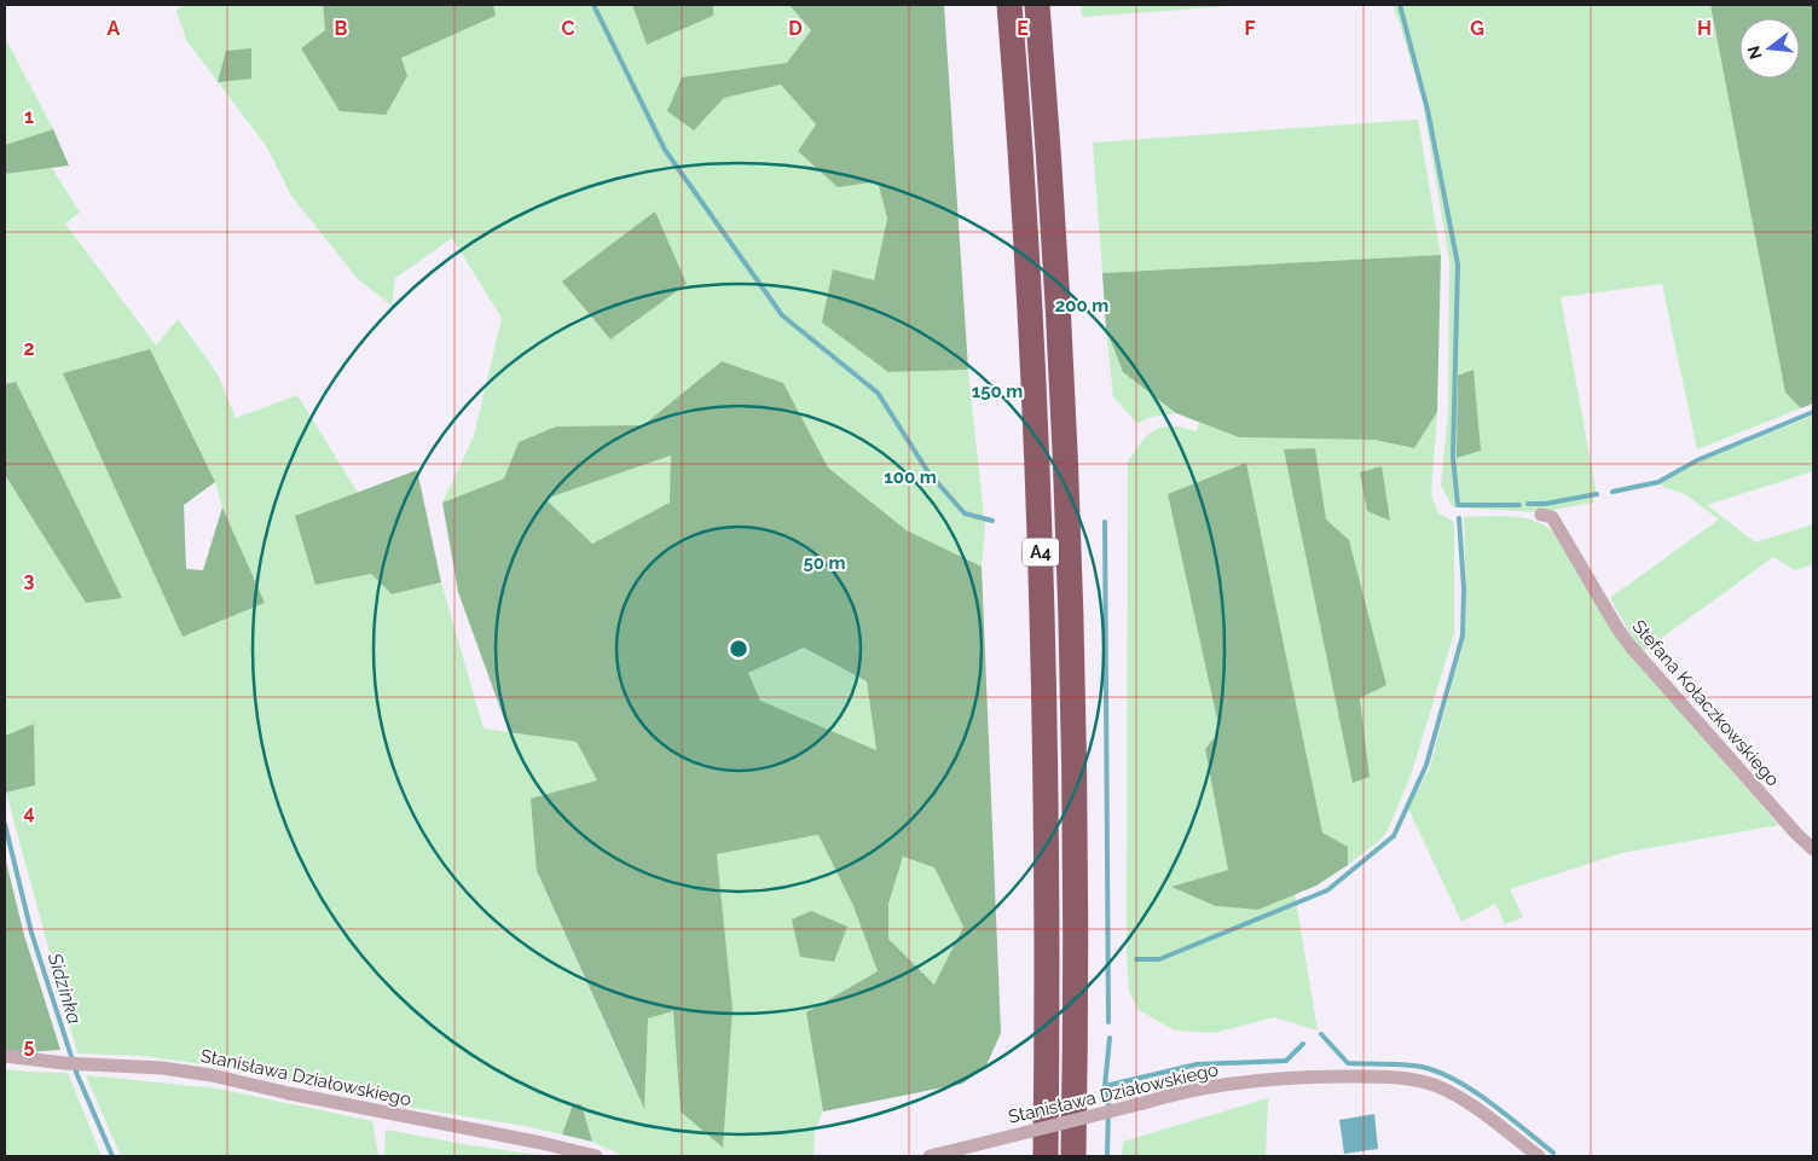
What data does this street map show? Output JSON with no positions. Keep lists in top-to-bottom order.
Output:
{
  "streets": {
    "highway": ["A4"],
    "street": ["Stefana Kołaczkowskiego", "Stanisława Działowskiego"]
  },
  "water": ["Sidzinka"],
  "north": "left",
  "grid": {
    "columns": [
      "A",
      "B",
      "C",
      "D",
      "E",
      "F",
      "G",
      "H"
    ],
    "rows": [
      "1",
      "2",
      "3",
      "4",
      "5"
    ]
  },
  "rings": [
    "200 m",
    "150 m",
    "100 m",
    "50 m"
  ]
}
